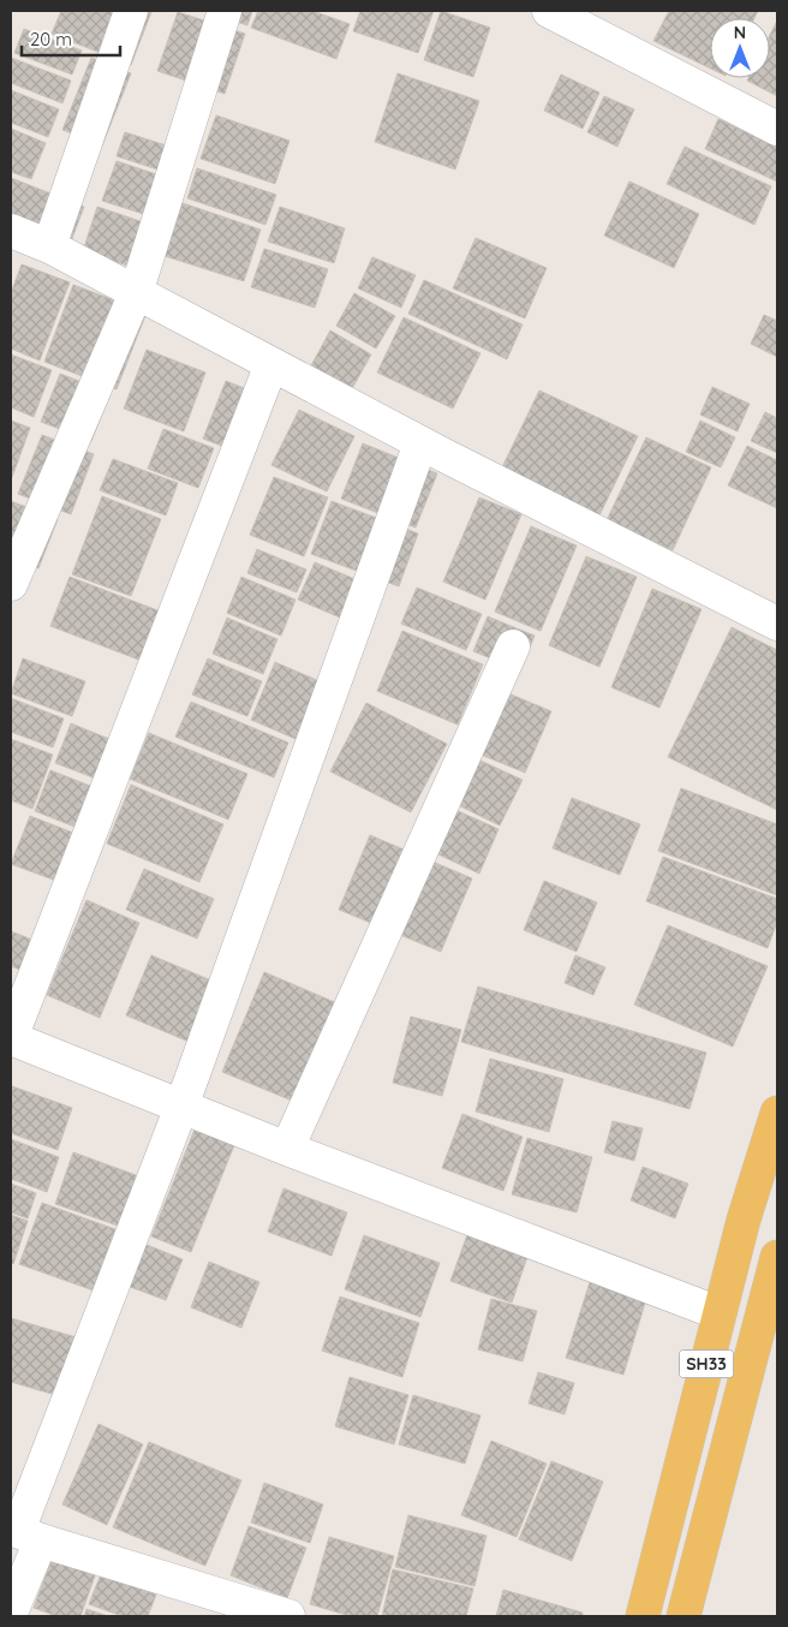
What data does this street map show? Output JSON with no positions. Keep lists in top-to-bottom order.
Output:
{
  "streets": {
    "main road": ["SH33"]
  },
  "scale_bar": "20 m",
  "north": "top"
}
